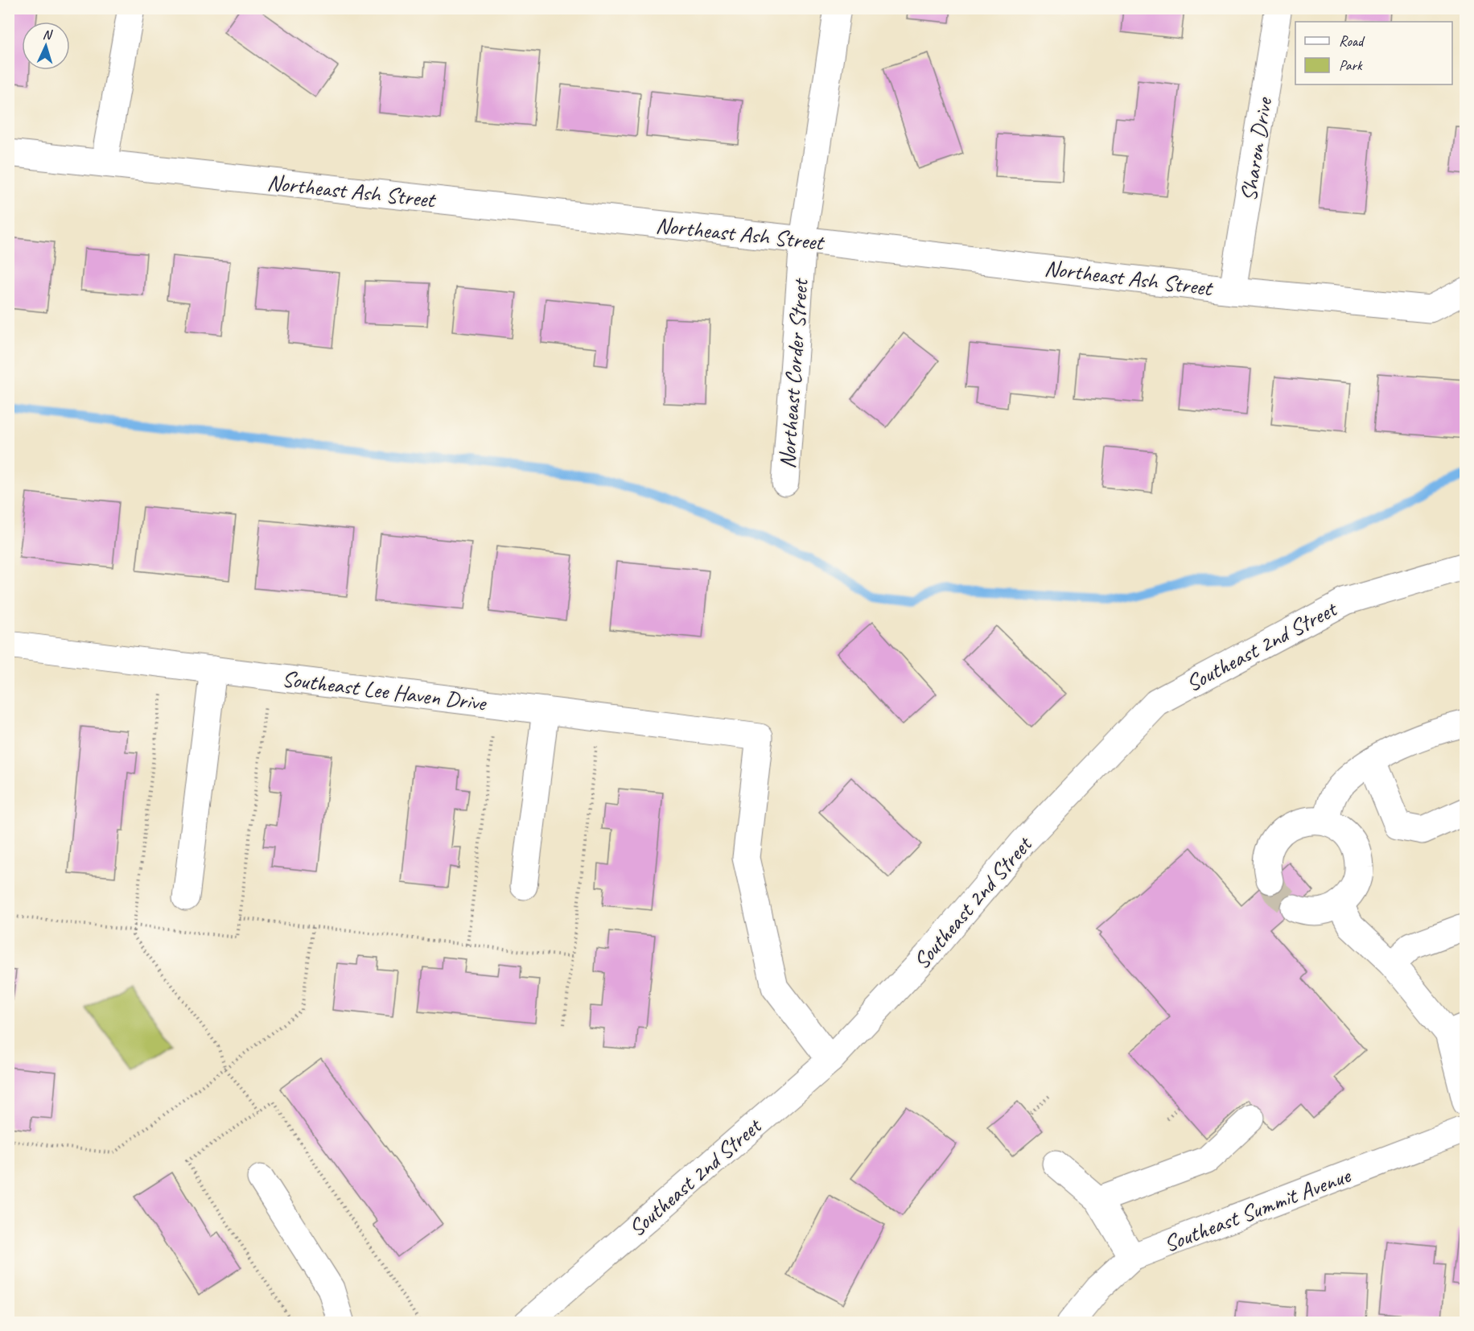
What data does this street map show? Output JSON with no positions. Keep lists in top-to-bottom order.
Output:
{
  "streets": {
    "street": [
      "Sharon Drive",
      "Northeast Ash Street",
      "Northeast Corder Street",
      "Southeast 2nd Street",
      "Southeast Lee Haven Drive",
      "Southeast Summit Avenue"
    ]
  },
  "crossings": [
    ["Sharon Drive", "Northeast Ash Street"],
    ["Northeast Ash Street", "Northeast Corder Street"],
    ["Southeast 2nd Street", "Southeast Lee Haven Drive"]
  ],
  "legend": ["Road", "Park"],
  "north": "top"
}
